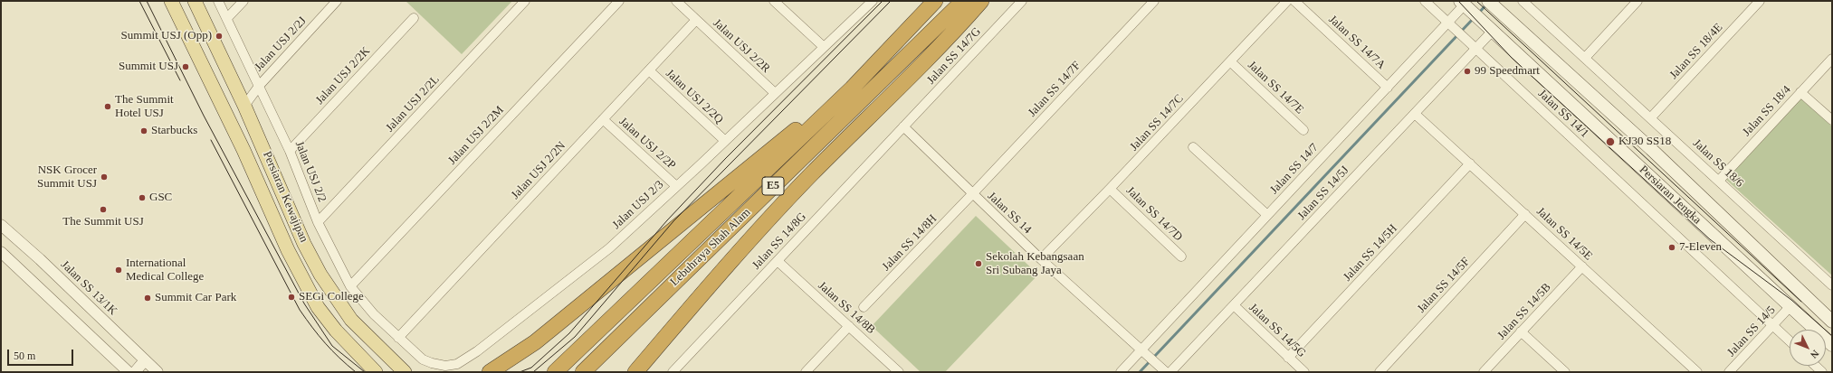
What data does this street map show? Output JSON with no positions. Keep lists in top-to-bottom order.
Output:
{
  "streets": {
    "highway": ["E5", "Lebuhraya Shah Alam"],
    "main road": ["Persiaran Jengka", "Persiaran Kewajipan"],
    "street": [
      "Jalan SS 14/7A",
      "Jalan USJ 2/2J",
      "Jalan USJ 2/2R",
      "Jalan SS 18/4E",
      "Jalan SS 14/7G",
      "Jalan USJ 2/2K",
      "Jalan SS 14/7E",
      "Jalan SS 14/7F",
      "Jalan USJ 2/2Q",
      "Jalan USJ 2/2L",
      "Jalan SS 18/4",
      "Jalan SS 14/1",
      "Jalan SS 14/7C",
      "Jalan USJ 2/2M",
      "Jalan USJ 2/2P",
      "Jalan SS 18/6",
      "Jalan SS 14/7",
      "Jalan USJ 2/2N",
      "Jalan USJ 2/2",
      "Jalan SS 14/5J",
      "Jalan USJ 2/3",
      "Jalan SS 14",
      "Jalan SS 14/7D",
      "Jalan SS 14/5E",
      "Jalan SS 14/8G",
      "Jalan SS 14/8H",
      "Jalan SS 14/5H",
      "Jalan SS 14/5F",
      "Jalan SS 13/1K",
      "Jalan SS 14/8B",
      "Jalan SS 14/5B",
      "Jalan SS 14/5G",
      "Jalan SS 14/5"
    ]
  },
  "crossings": [
    ["Jalan SS 14/7A", "Jalan SS 14/7"],
    ["Jalan USJ 2/2J", "Jalan USJ 2/2"],
    ["Jalan USJ 2/2J", "Persiaran Kewajipan"],
    ["Jalan USJ 2/2R", "Jalan USJ 2/2N"],
    ["Jalan USJ 2/2R", "Jalan USJ 2/3"],
    ["Jalan SS 18/4E", "Jalan SS 18/6"],
    ["Jalan SS 14/7G", "Jalan SS 14"],
    ["Jalan SS 14/7G", "Jalan SS 14/8G"],
    ["Jalan USJ 2/2K", "Jalan USJ 2/2"],
    ["Jalan SS 14/7E", "Jalan SS 14/7C"],
    ["Jalan SS 14/7F", "Jalan SS 14"],
    ["Jalan SS 14/7F", "Jalan SS 14/8H"],
    ["Jalan USJ 2/2Q", "Jalan USJ 2/2N"],
    ["Jalan USJ 2/2Q", "Jalan USJ 2/3"],
    ["Jalan USJ 2/2L", "Jalan USJ 2/2"],
    ["Jalan SS 18/4", "Jalan SS 18/6"],
    ["Jalan SS 14/1", "Jalan SS 14/7"],
    ["Jalan SS 14/1", "Jalan SS 14/5J"],
    ["Jalan SS 14/1", "Jalan SS 14/5"],
    ["Jalan SS 14/7C", "Jalan SS 14"],
    ["Jalan SS 14/7C", "Jalan SS 14/7D"],
    ["Jalan USJ 2/2M", "Jalan USJ 2/2"],
    ["Jalan USJ 2/2P", "Jalan USJ 2/2N"],
    ["Jalan USJ 2/2P", "Jalan USJ 2/3"],
    ["Jalan SS 14/7", "Persiaran Jengka"],
    ["Jalan SS 14/7", "Jalan SS 14"],
    ["Jalan USJ 2/2N", "Jalan USJ 2/2"],
    ["Jalan USJ 2/2N", "Jalan USJ 2/3"],
    ["Jalan USJ 2/2", "Jalan USJ 2/3"],
    ["Jalan SS 14/5J", "Persiaran Jengka"],
    ["Jalan SS 14/5J", "Jalan SS 14/5E"],
    ["Jalan SS 14/5J", "Jalan SS 14/5G"],
    ["Persiaran Jengka", "Jalan SS 14/5"],
    ["Jalan SS 14", "Jalan SS 14/8G"],
    ["Jalan SS 14", "Jalan SS 14/8H"],
    ["Jalan SS 14/5E", "Jalan SS 14/5H"],
    ["Jalan SS 14/5E", "Jalan SS 14/5F"],
    ["Jalan SS 14/5E", "Jalan SS 14/5B"],
    ["Jalan SS 14/8G", "Jalan SS 14/8B"],
    ["Jalan SS 14/5H", "Jalan SS 14/5G"]
  ],
  "places": [
    "Summit USJ (Opp)",
    "Summit USJ",
    "99 Speedmart",
    "The Summit Hotel USJ",
    "Starbucks",
    "KJ30 SS18",
    "NSK Grocer Summit USJ",
    "GSC",
    "The Summit USJ",
    "7-Eleven",
    "Sekolah Kebangsaan Sri Subang Jaya",
    "International Medical College",
    "SEGi College",
    "Summit Car Park"
  ],
  "scale_bar": "50 m",
  "north": "bottom right"
}
